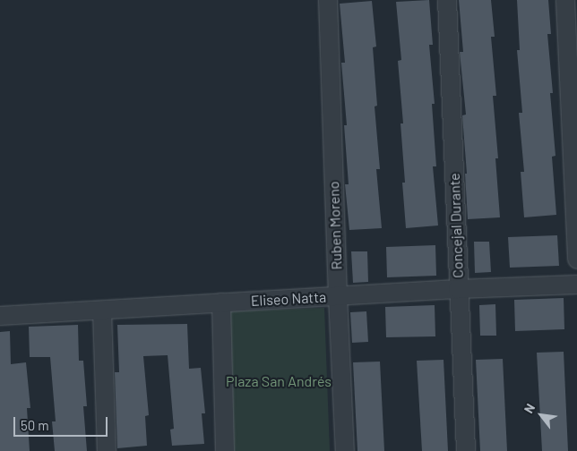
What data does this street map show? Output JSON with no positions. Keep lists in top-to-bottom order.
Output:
{
  "streets": {
    "street": ["Ruben Moreno", "Concejal Durante", "Eliseo Natta"]
  },
  "crossings": [
    ["Ruben Moreno", "Eliseo Natta"],
    ["Concejal Durante", "Eliseo Natta"]
  ],
  "parks": ["Plaza San Andrés"],
  "scale_bar": "50 m",
  "north": "top left"
}
